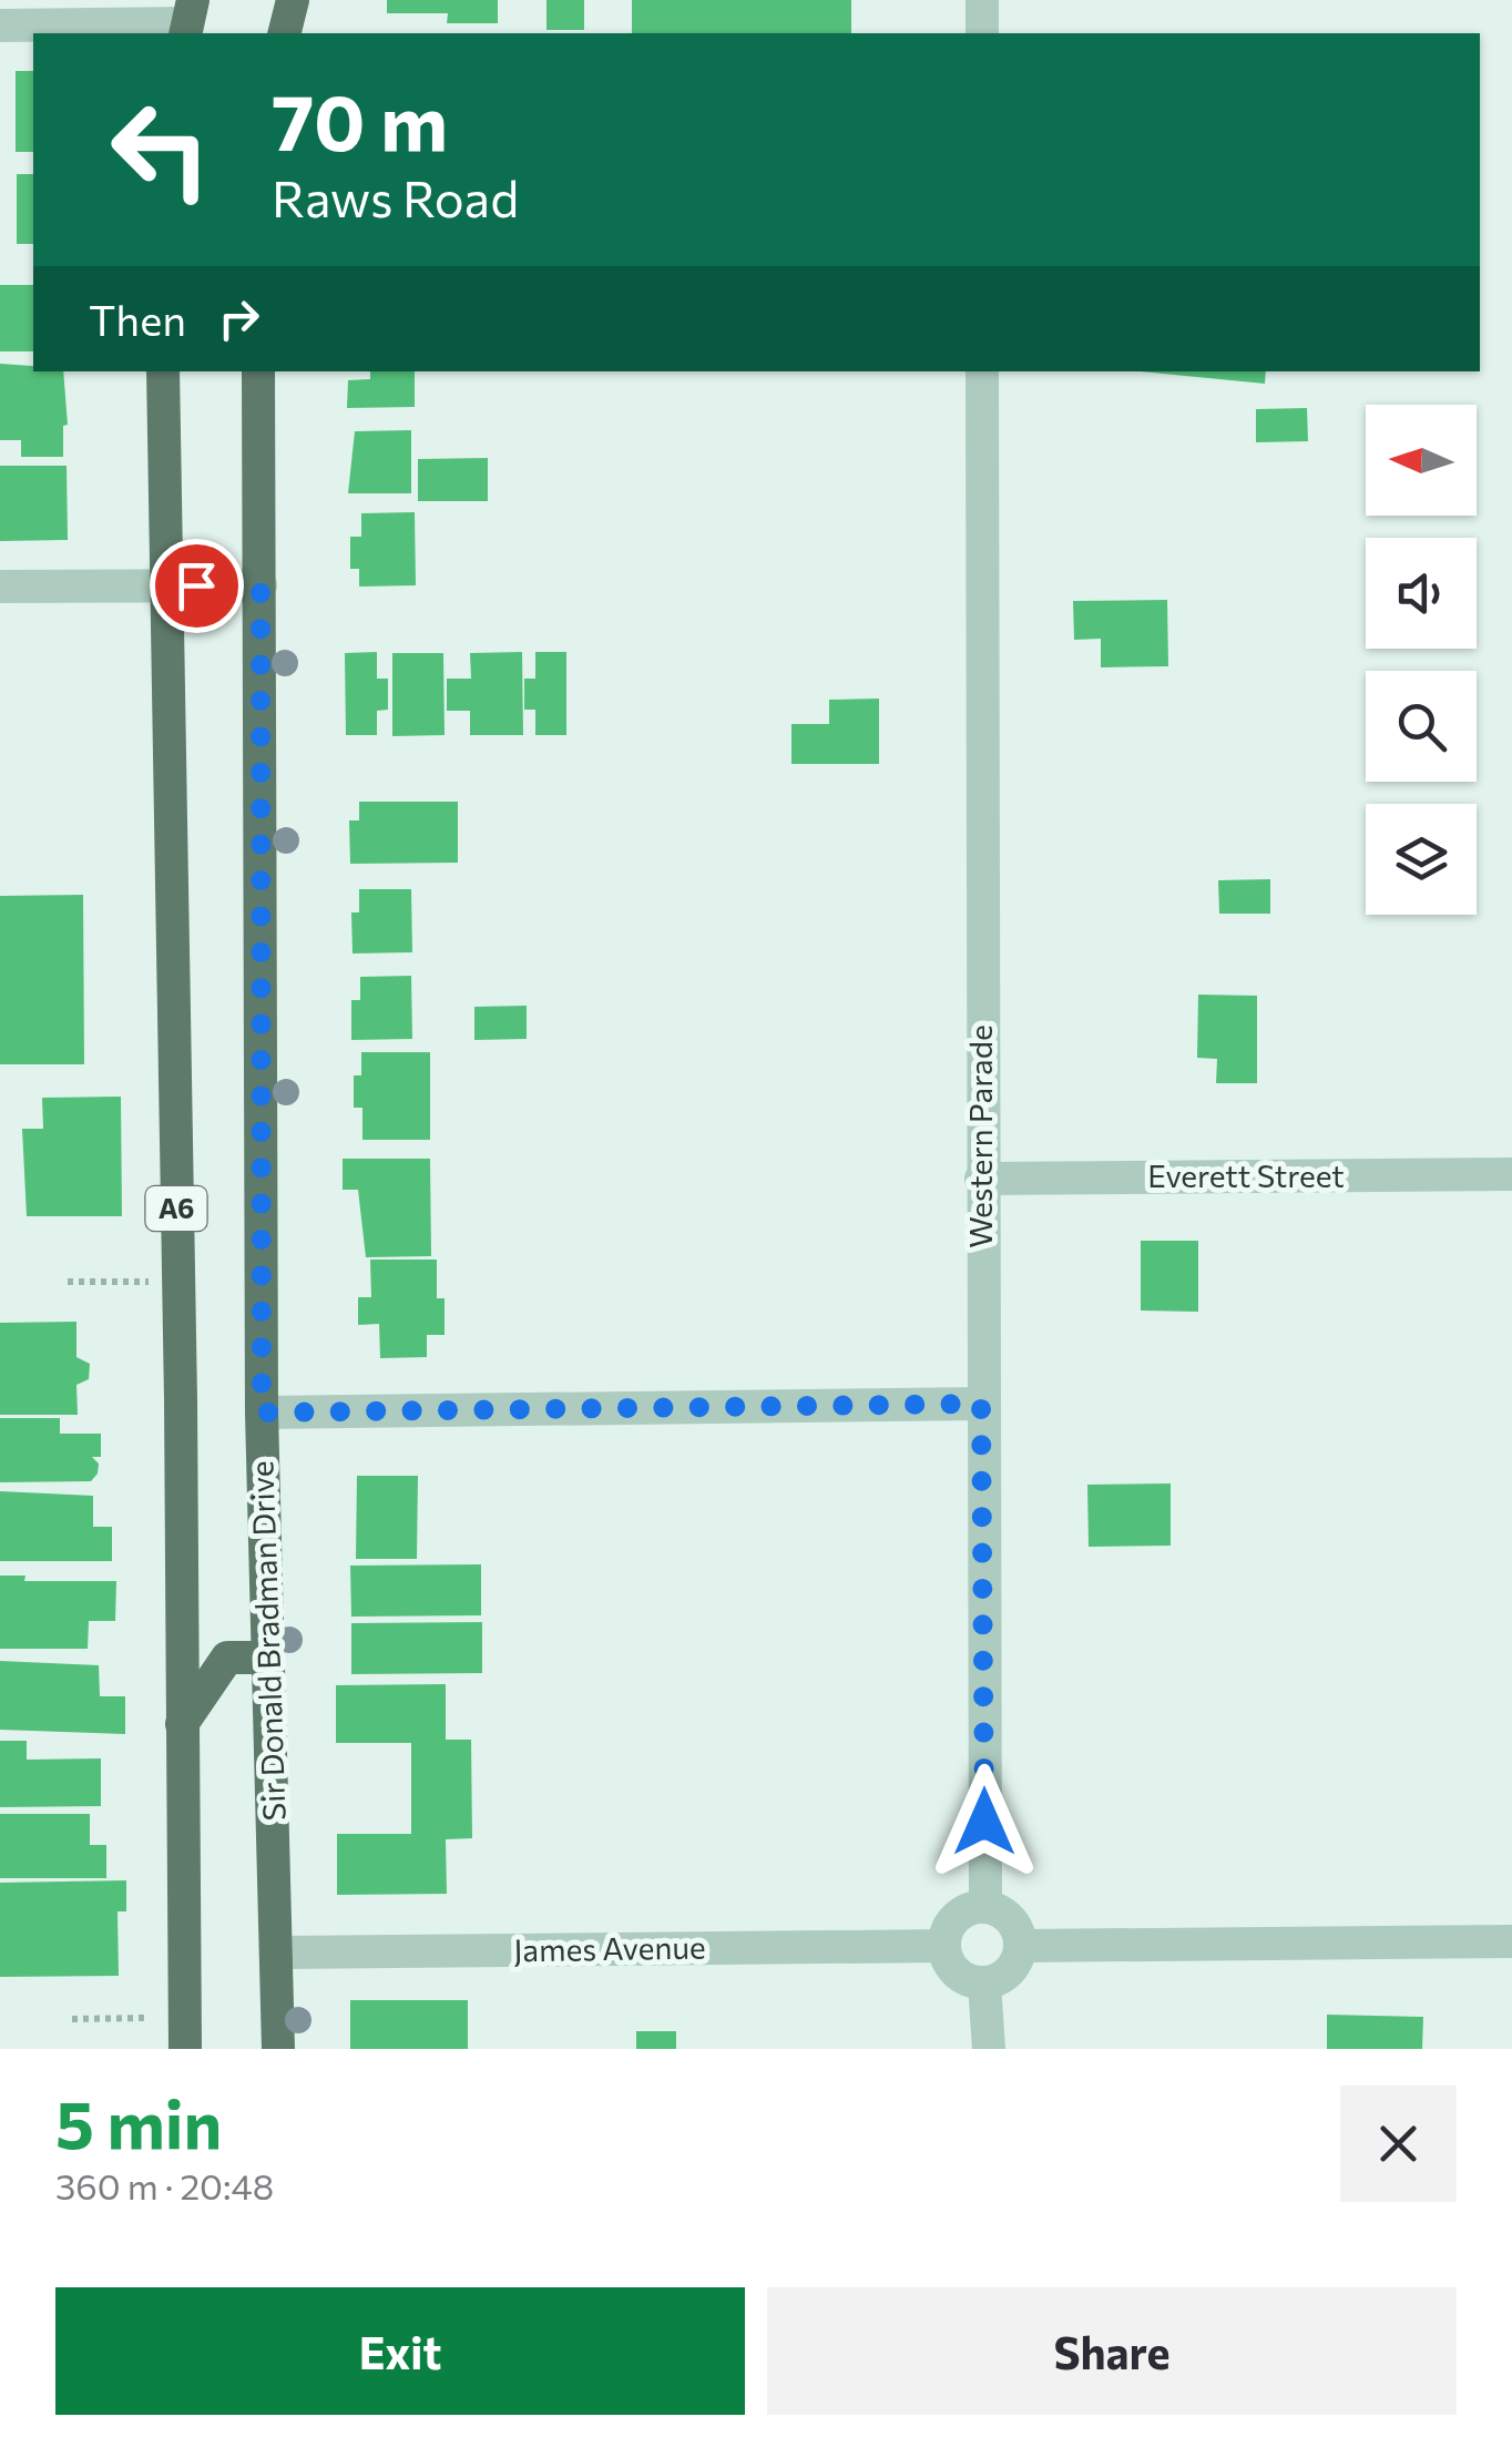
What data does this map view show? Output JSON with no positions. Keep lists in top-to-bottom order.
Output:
{
  "streets": {
    "main road": ["A6", "Sir Donald Bradman Drive"],
    "street": ["Western Parade", "Everett Street", "James Avenue"]
  },
  "crossings": [
    ["Western Parade", "Everett Street"],
    ["Western Parade", "James Avenue"],
    ["Sir Donald Bradman Drive", "James Avenue"]
  ],
  "north": "left",
  "page": {
    "turn": ["70 m", "Raws Road"],
    "then": "Then",
    "heading": ["5 min", "360 m · 20:48"],
    "buttons": ["Exit", "Share"]
  }
}
